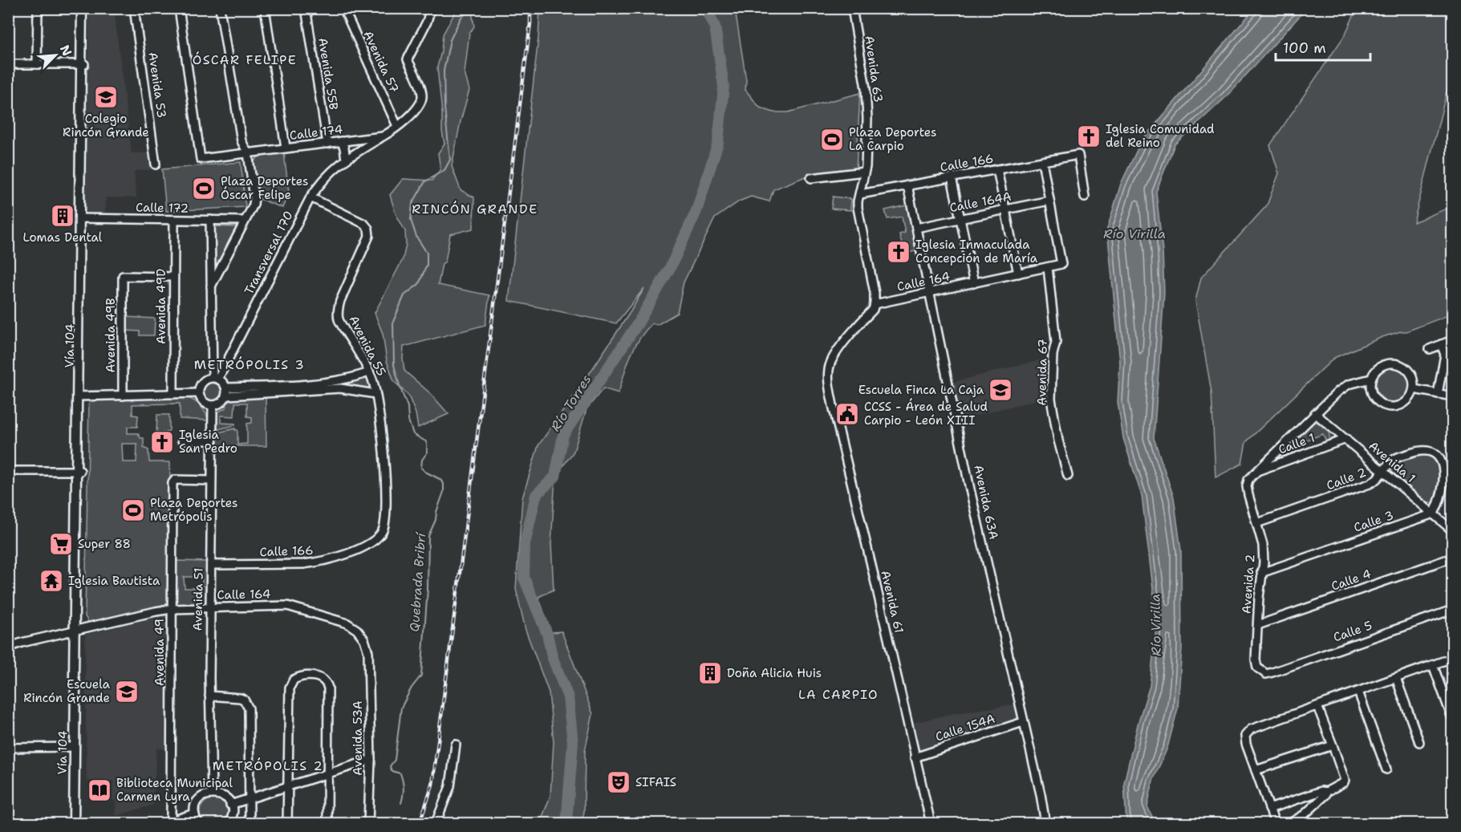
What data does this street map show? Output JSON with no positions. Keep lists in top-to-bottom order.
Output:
{
  "streets": {
    "main road": ["Vía 104"],
    "street": [
      "Avenida 57",
      "Avenida 63",
      "Avenida 55B",
      "Avenida 53",
      "Calle 174",
      "Calle 166",
      "Calle 164A",
      "Calle 172",
      "Transversal 170",
      "Calle 164",
      "Avenida 49D",
      "Avenida 49B",
      "Avenida 55",
      "Avenida 67",
      "Calle 1",
      "Avenida 1",
      "Calle 2",
      "Avenida 63A",
      "Calle 3",
      "Calle 4",
      "Avenida 2",
      "Avenida 51",
      "Avenida 61",
      "Calle 5",
      "Avenida 49",
      "Calle 154A",
      "Avenida 53A"
    ]
  },
  "crossings": [
    ["Avenida 57", "Calle 174"],
    ["Avenida 63", "Calle 166"],
    ["Avenida 63", "Calle 164"],
    ["Avenida 63", "Avenida 61"],
    ["Avenida 55B", "Calle 174"],
    ["Calle 174", "Transversal 170"],
    ["Calle 166", "Avenida 55"],
    ["Calle 166", "Avenida 63A"],
    ["Calle 166", "Avenida 51"],
    ["Calle 164A", "Calle 164"],
    ["Calle 164A", "Avenida 63A"],
    ["Calle 172", "Avenida 49D"],
    ["Calle 172", "Vía 104"],
    ["Transversal 170", "Avenida 55"],
    ["Transversal 170", "Avenida 51"],
    ["Calle 164", "Vía 104"],
    ["Calle 164", "Avenida 67"],
    ["Calle 164", "Avenida 63A"],
    ["Calle 164", "Avenida 51"],
    ["Calle 164", "Avenida 61"],
    ["Calle 164", "Avenida 49"],
    ["Calle 164", "Avenida 53A"],
    ["Avenida 49D", "Avenida 49B"],
    ["Calle 1", "Avenida 1"],
    ["Calle 1", "Avenida 2"],
    ["Avenida 1", "Calle 2"],
    ["Avenida 1", "Calle 3"],
    ["Calle 2", "Calle 3"],
    ["Calle 2", "Avenida 2"],
    ["Avenida 63A", "Calle 154A"],
    ["Calle 3", "Avenida 2"],
    ["Calle 4", "Avenida 2"],
    ["Avenida 2", "Calle 5"],
    ["Avenida 51", "Avenida 49"],
    ["Avenida 61", "Calle 154A"]
  ],
  "districts": [
    "ÓSCAR FELIPE",
    "RINCÓN GRANDE",
    "METRÓPOLIS 3",
    "LA CARPIO",
    "METRÓPOLIS 2"
  ],
  "water": ["Río Virilla", "Río Torres", "Quebrada Bribrí"],
  "places": {
    "school or university": ["Colegio Rincón Grande", "Escuela Finca La Caja", "Escuela Rincón Grande"],
    "church": ["Iglesia Comunidad del Reino", "Iglesia Inmaculada Concepción de María", "Iglesia San Pedro"],
    "sports": ["Plaza Deportes La Carpio", "Plaza Deportes Óscar Felipe", "Plaza Deportes Metrópolis"],
    "building": ["Lomas Dental", "Doña Alicia Huis"],
    "public building": ["CCSS - Área de Salud Carpio - León XIII"],
    "supermarket": ["Super 88"],
    "temple": ["Iglesia Bautista"],
    "theatre": ["SIFAIS"],
    "library": ["Biblioteca Municipal Carmen Lyra"]
  },
  "scale_bar": "100 m",
  "north": "top right"
}
